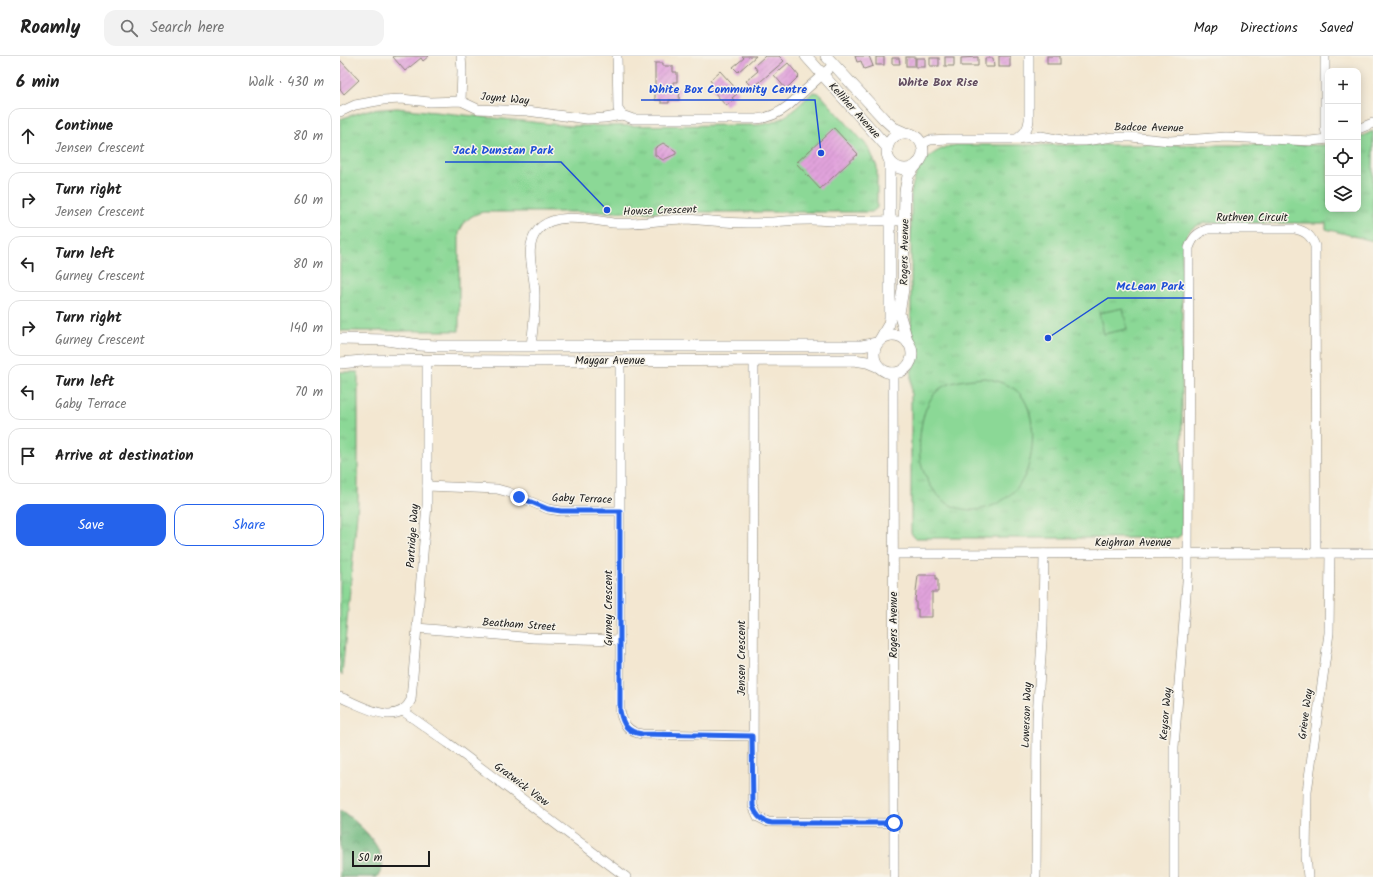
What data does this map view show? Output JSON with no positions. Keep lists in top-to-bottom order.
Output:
{
  "streets": {
    "street": [
      "Joynt Way",
      "Kelliher Avenue",
      "Badcoe Avenue",
      "Howse Crescent",
      "Ruthven Circuit",
      "Rogers Avenue",
      "Maygar Avenue",
      "Gaby Terrace",
      "Partridge Way",
      "Keighran Avenue",
      "Gurney Crescent",
      "Beatham Street",
      "Jensen Crescent",
      "Keysor Way",
      "Grieve Way",
      "Lowerson Way",
      "Gratwick View"
    ]
  },
  "crossings": [
    ["Kelliher Avenue", "Badcoe Avenue"],
    ["Kelliher Avenue", "Rogers Avenue"],
    ["Badcoe Avenue", "Rogers Avenue"],
    ["Howse Crescent", "Rogers Avenue"],
    ["Howse Crescent", "Maygar Avenue"],
    ["Ruthven Circuit", "Keighran Avenue"],
    ["Ruthven Circuit", "Keysor Way"],
    ["Rogers Avenue", "Maygar Avenue"],
    ["Rogers Avenue", "Keighran Avenue"],
    ["Rogers Avenue", "Jensen Crescent"],
    ["Maygar Avenue", "Partridge Way"],
    ["Maygar Avenue", "Gurney Crescent"],
    ["Maygar Avenue", "Jensen Crescent"],
    ["Gaby Terrace", "Partridge Way"],
    ["Gaby Terrace", "Gurney Crescent"],
    ["Partridge Way", "Beatham Street"],
    ["Partridge Way", "Gratwick View"],
    ["Keighran Avenue", "Keysor Way"],
    ["Keighran Avenue", "Grieve Way"],
    ["Keighran Avenue", "Lowerson Way"],
    ["Gurney Crescent", "Beatham Street"],
    ["Gurney Crescent", "Jensen Crescent"]
  ],
  "districts": ["White Box Rise"],
  "places": ["White Box Community Centre", "Jack Dunstan Park", "McLean Park"],
  "scale_bar": "50 m",
  "page": {
    "header": "Roamly",
    "search": "Search here",
    "nav": ["Map", "Directions", "Saved"],
    "heading": ["6 min", "Walk · 430 m"],
    "map_buttons": ["+", "−"],
    "list": [
      ["Continue", "Jensen Crescent", "80 m"],
      ["Turn right", "Jensen Crescent", "60 m"],
      ["Turn left", "Gurney Crescent", "80 m"],
      ["Turn right", "Gurney Crescent", "140 m"],
      ["Turn left", "Gaby Terrace", "70 m"],
      "Arrive at destination"
    ],
    "buttons": ["Save", "Share"],
    "scale": "50 m"
  }
}
